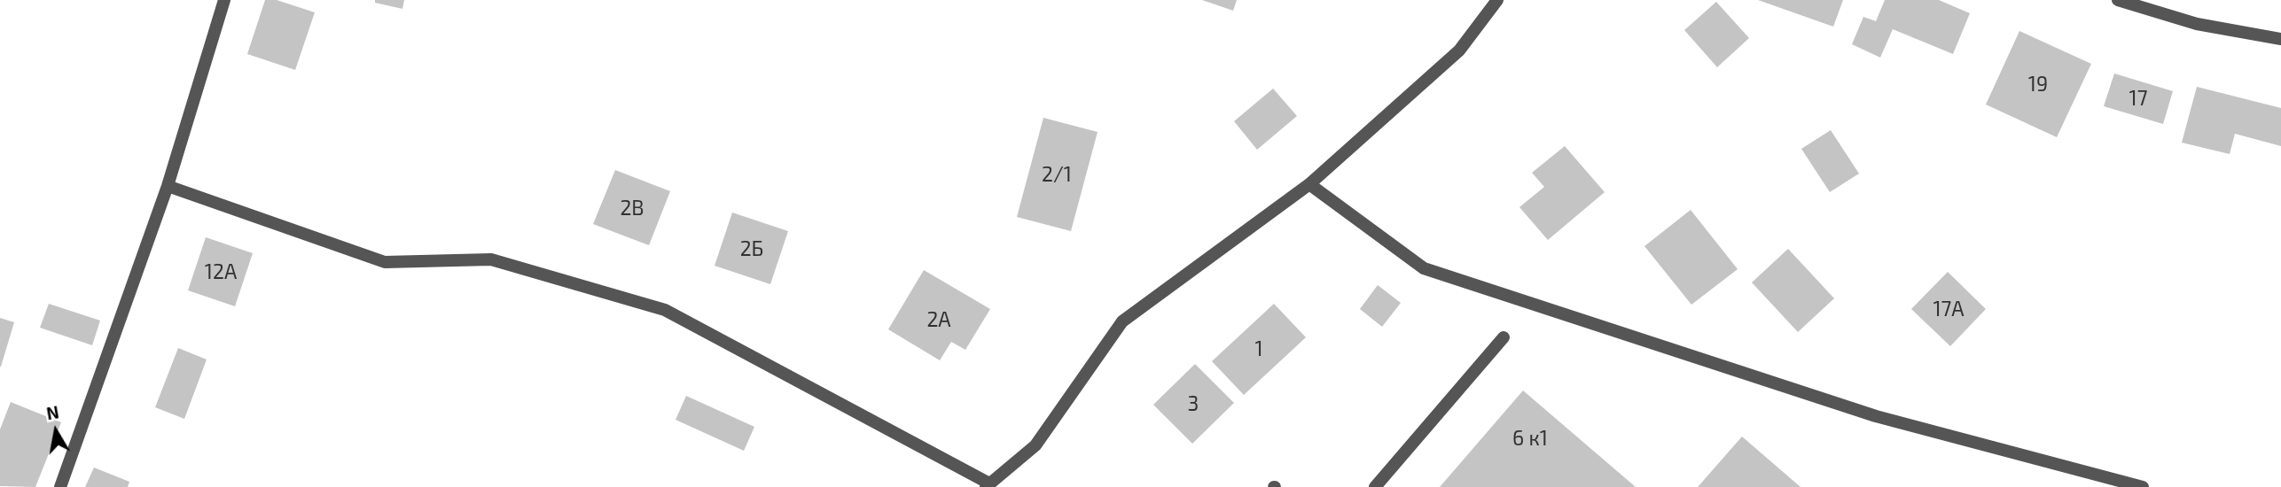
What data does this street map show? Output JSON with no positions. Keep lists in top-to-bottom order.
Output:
{
  "house_numbers": [
    "19",
    "17",
    "2/1",
    "2В",
    "2Б",
    "12А",
    "17А",
    "2А",
    "1",
    "3",
    "6 к1"
  ],
  "north": "top"
}
